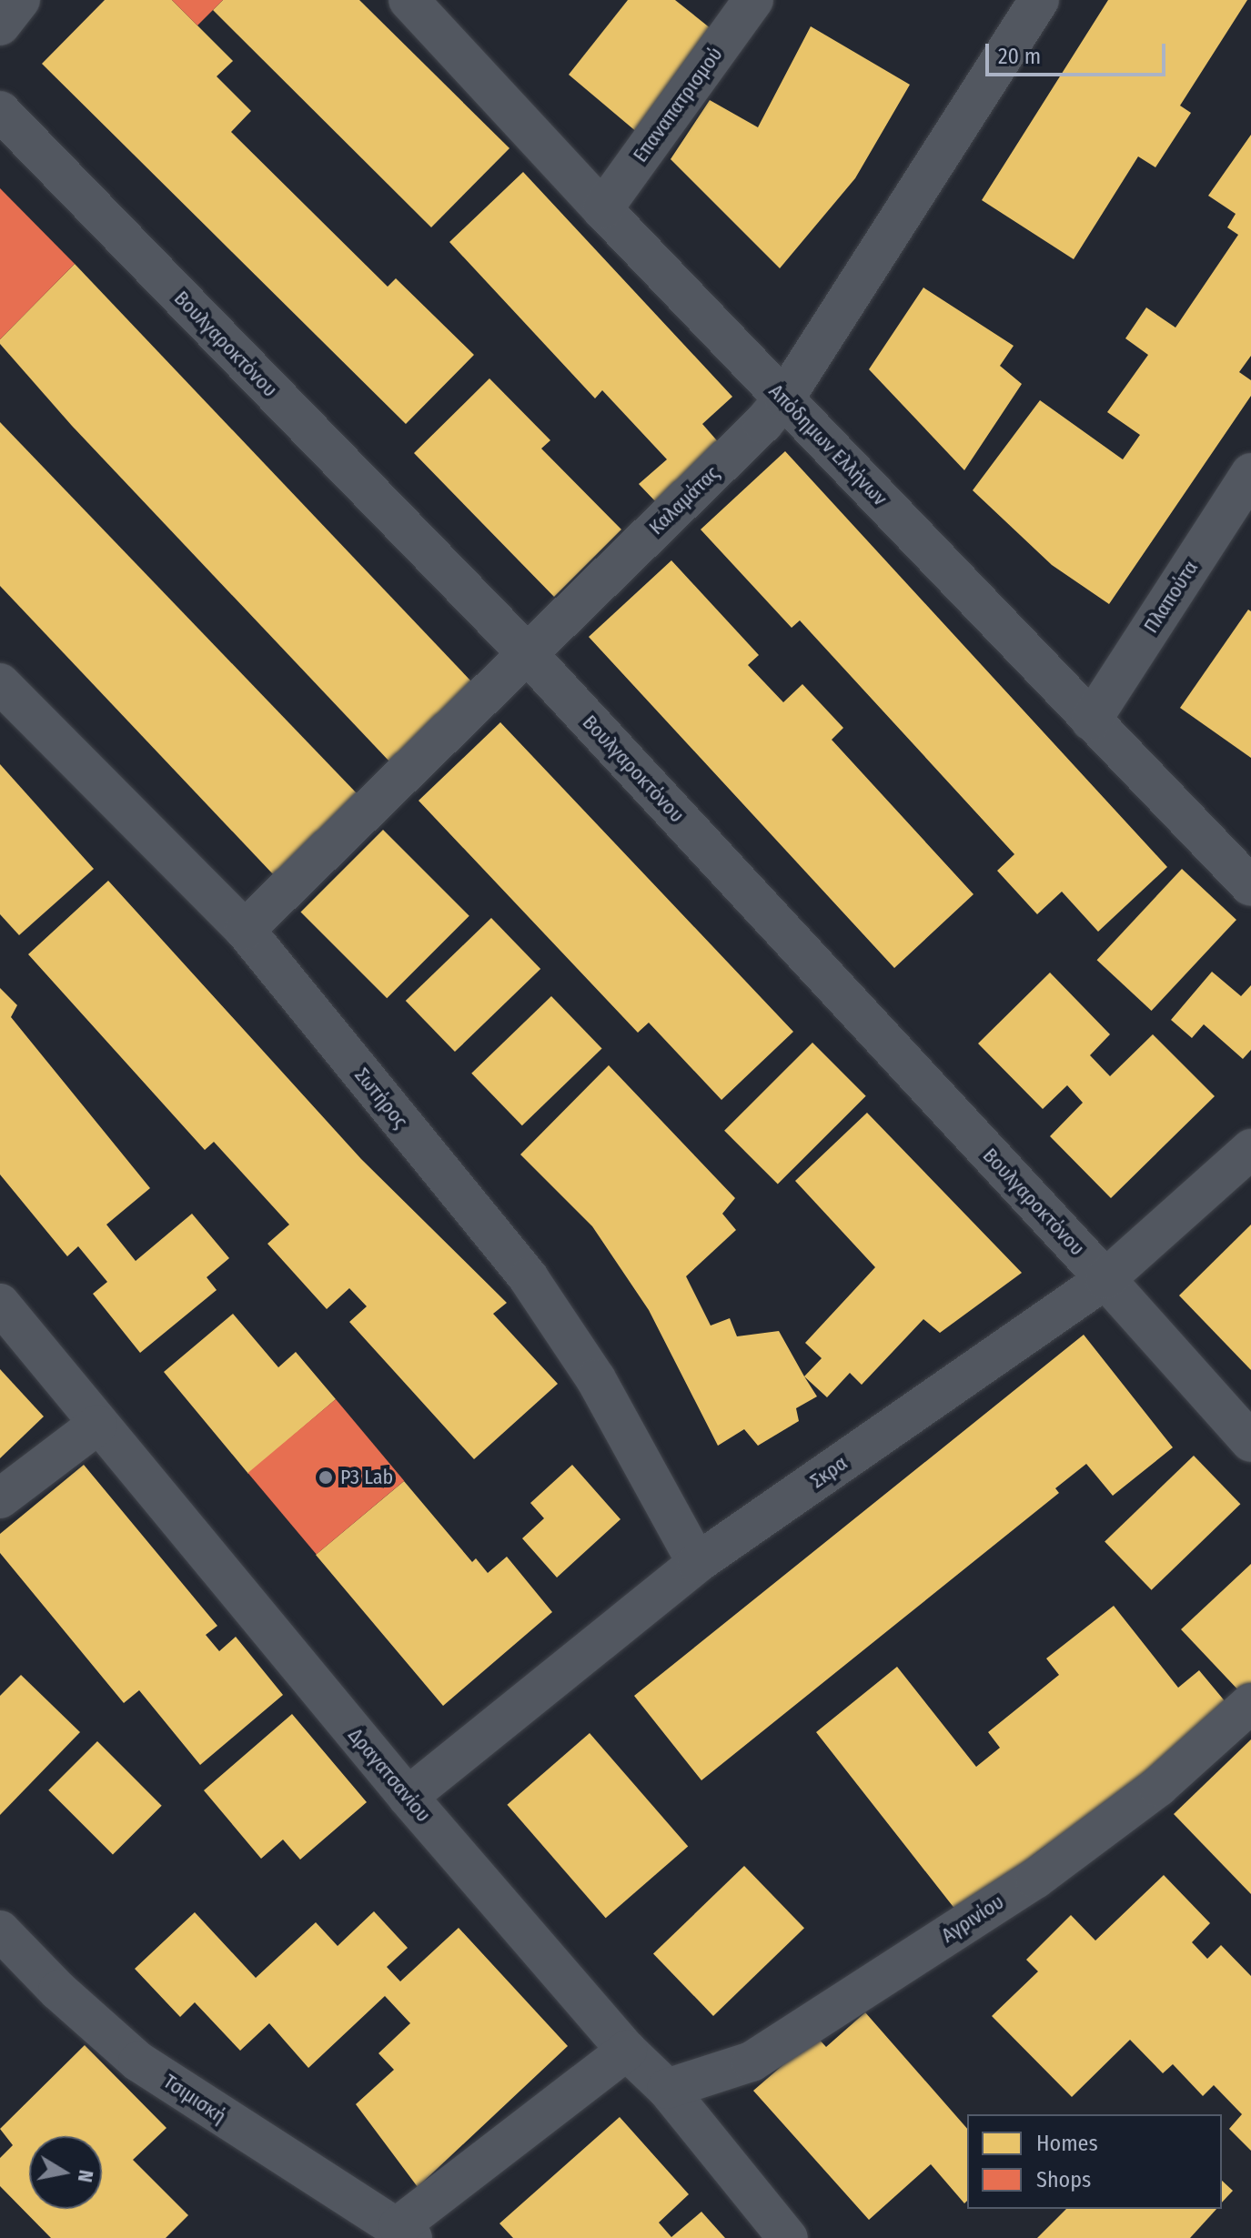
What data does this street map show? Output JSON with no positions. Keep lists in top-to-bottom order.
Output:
{
  "streets": {
    "street": [
      "Επαναπατρισμού",
      "Βουλγαροκτόνου",
      "Απόδημων Ελλήνων",
      "Καλαμάτας",
      "Πλαπούτα",
      "Σωτήρος",
      "Σκρα",
      "Δραγατσανίου",
      "Αγρινίου",
      "Τσιμισκή"
    ]
  },
  "crossings": [
    ["Επαναπατρισμού", "Απόδημων Ελλήνων"],
    ["Βουλγαροκτόνου", "Καλαμάτας"],
    ["Βουλγαροκτόνου", "Σκρα"],
    ["Απόδημων Ελλήνων", "Καλαμάτας"],
    ["Απόδημων Ελλήνων", "Πλαπούτα"],
    ["Καλαμάτας", "Σωτήρος"],
    ["Σωτήρος", "Σκρα"],
    ["Σκρα", "Δραγατσανίου"],
    ["Δραγατσανίου", "Αγρινίου"]
  ],
  "places": ["P3 Lab"],
  "legend": ["Homes", "Shops"],
  "scale_bar": "20 m",
  "north": "right"
}
